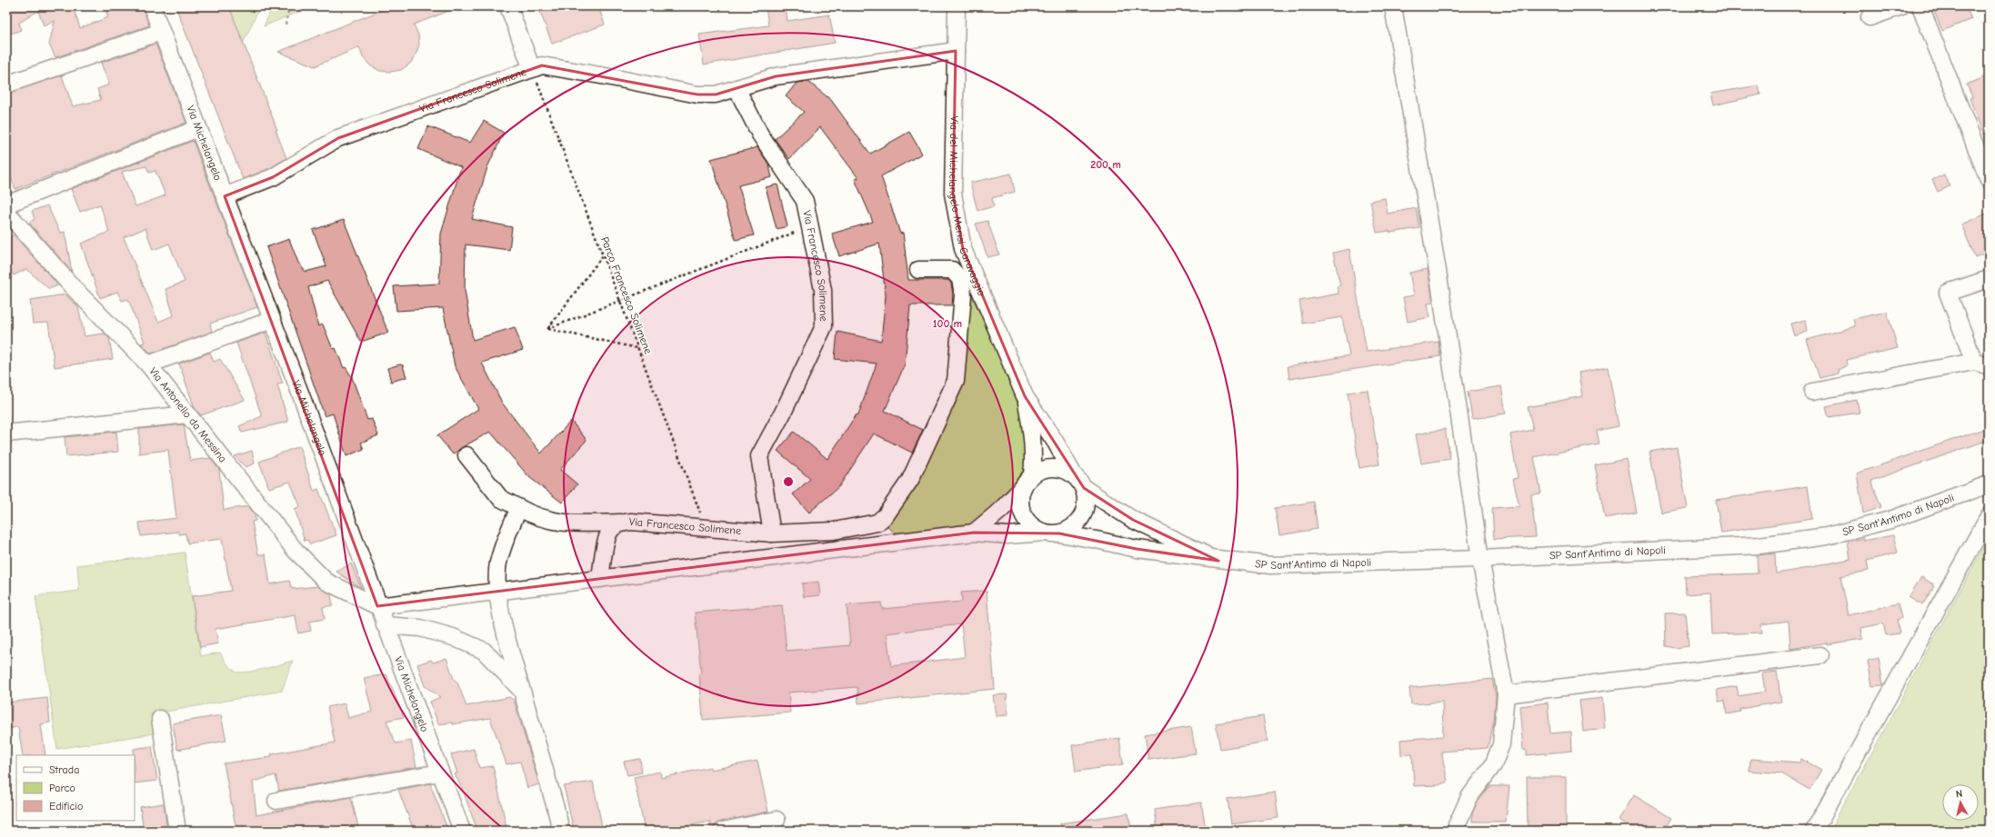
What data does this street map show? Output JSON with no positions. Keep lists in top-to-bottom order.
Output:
{
  "streets": {
    "street": [
      "Via Francesco Solimene",
      "Via Michelangelo",
      "Via del Michelangelo Merisi Caravaggio",
      "Via Antonello da Messina",
      "SP Sant'Antimo di Napoli"
    ],
    "path": ["Parco Francesco Solimene"]
  },
  "crossings": [
    ["Via Francesco Solimene", "Via Michelangelo"],
    ["Via Francesco Solimene", "Via del Michelangelo Merisi Caravaggio"],
    ["Via Francesco Solimene", "Parco Francesco Solimene"],
    ["Via Michelangelo", "Via Antonello da Messina"],
    ["Via del Michelangelo Merisi Caravaggio", "SP Sant'Antimo di Napoli"]
  ],
  "legend": ["Strada", "Parco", "Edificio"],
  "north": "top",
  "rings": ["200 m", "100 m"]
}
